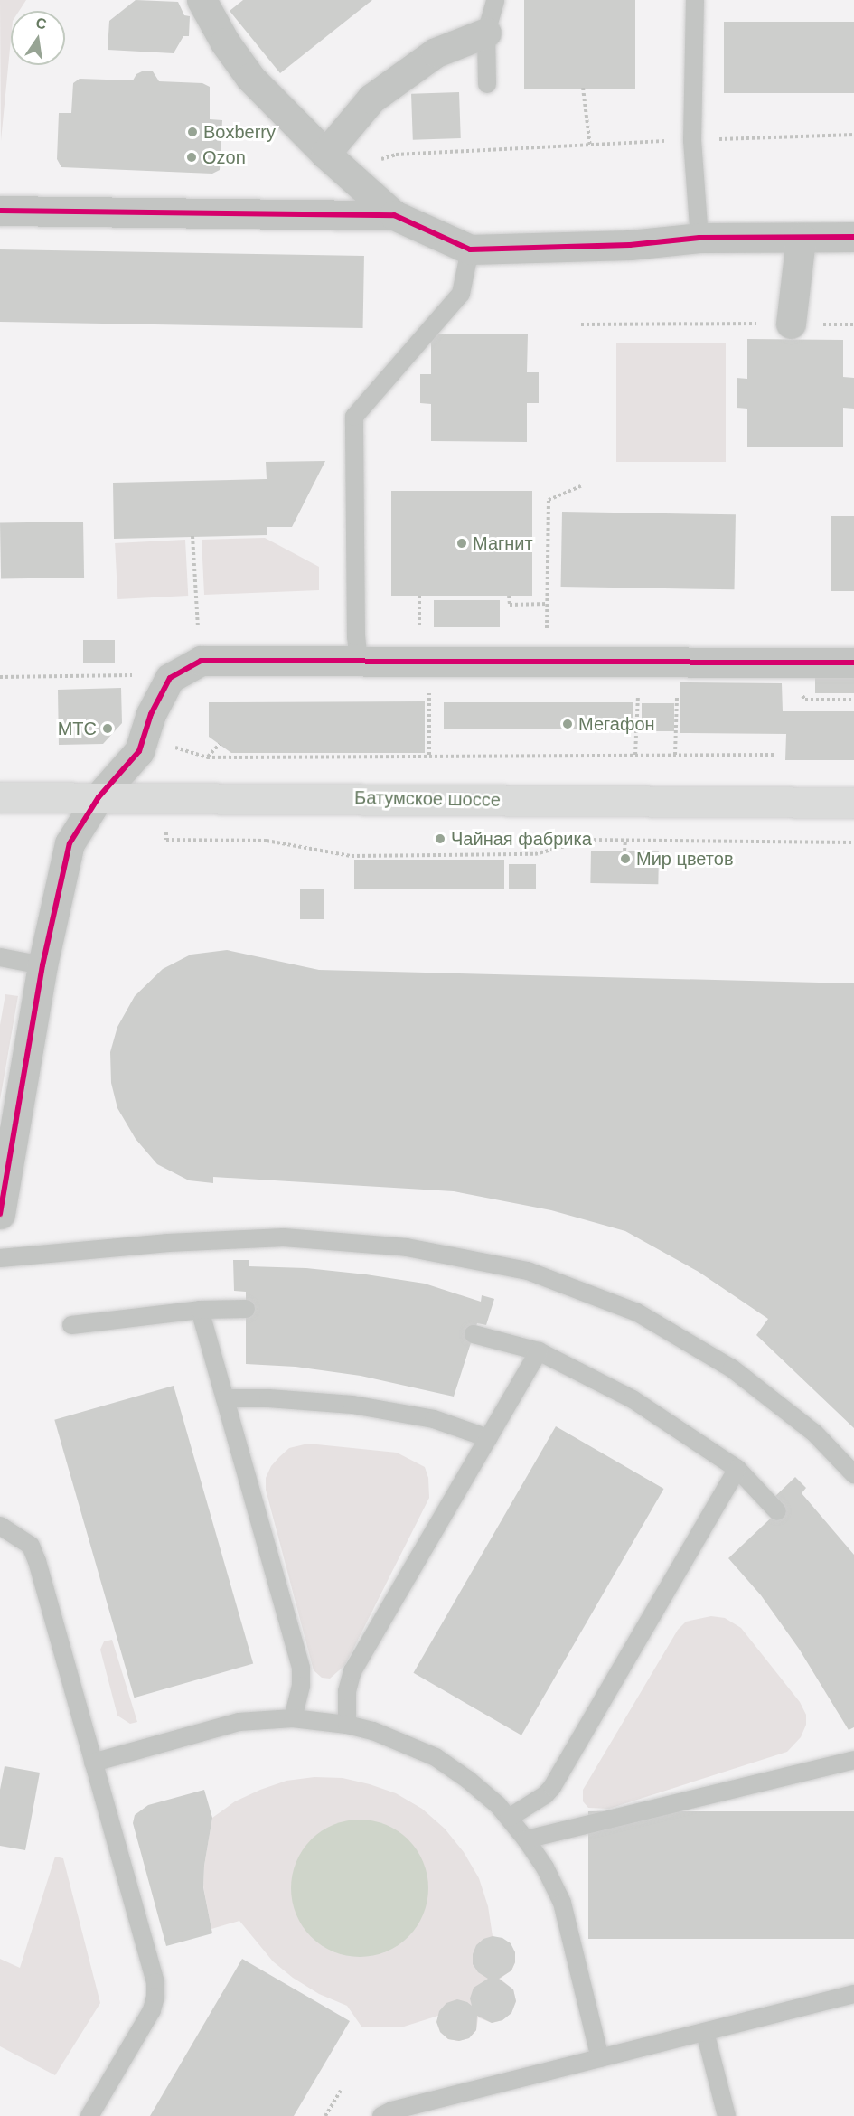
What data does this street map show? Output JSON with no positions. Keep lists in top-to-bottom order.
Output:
{
  "streets": {
    "highway": ["Батумское шоссе"]
  },
  "places": [
    "Boxberry",
    "Ozon",
    "Магнит",
    "Мегафон",
    "МТС",
    "Чайная фабрика",
    "Мир цветов"
  ],
  "north": "top"
}
